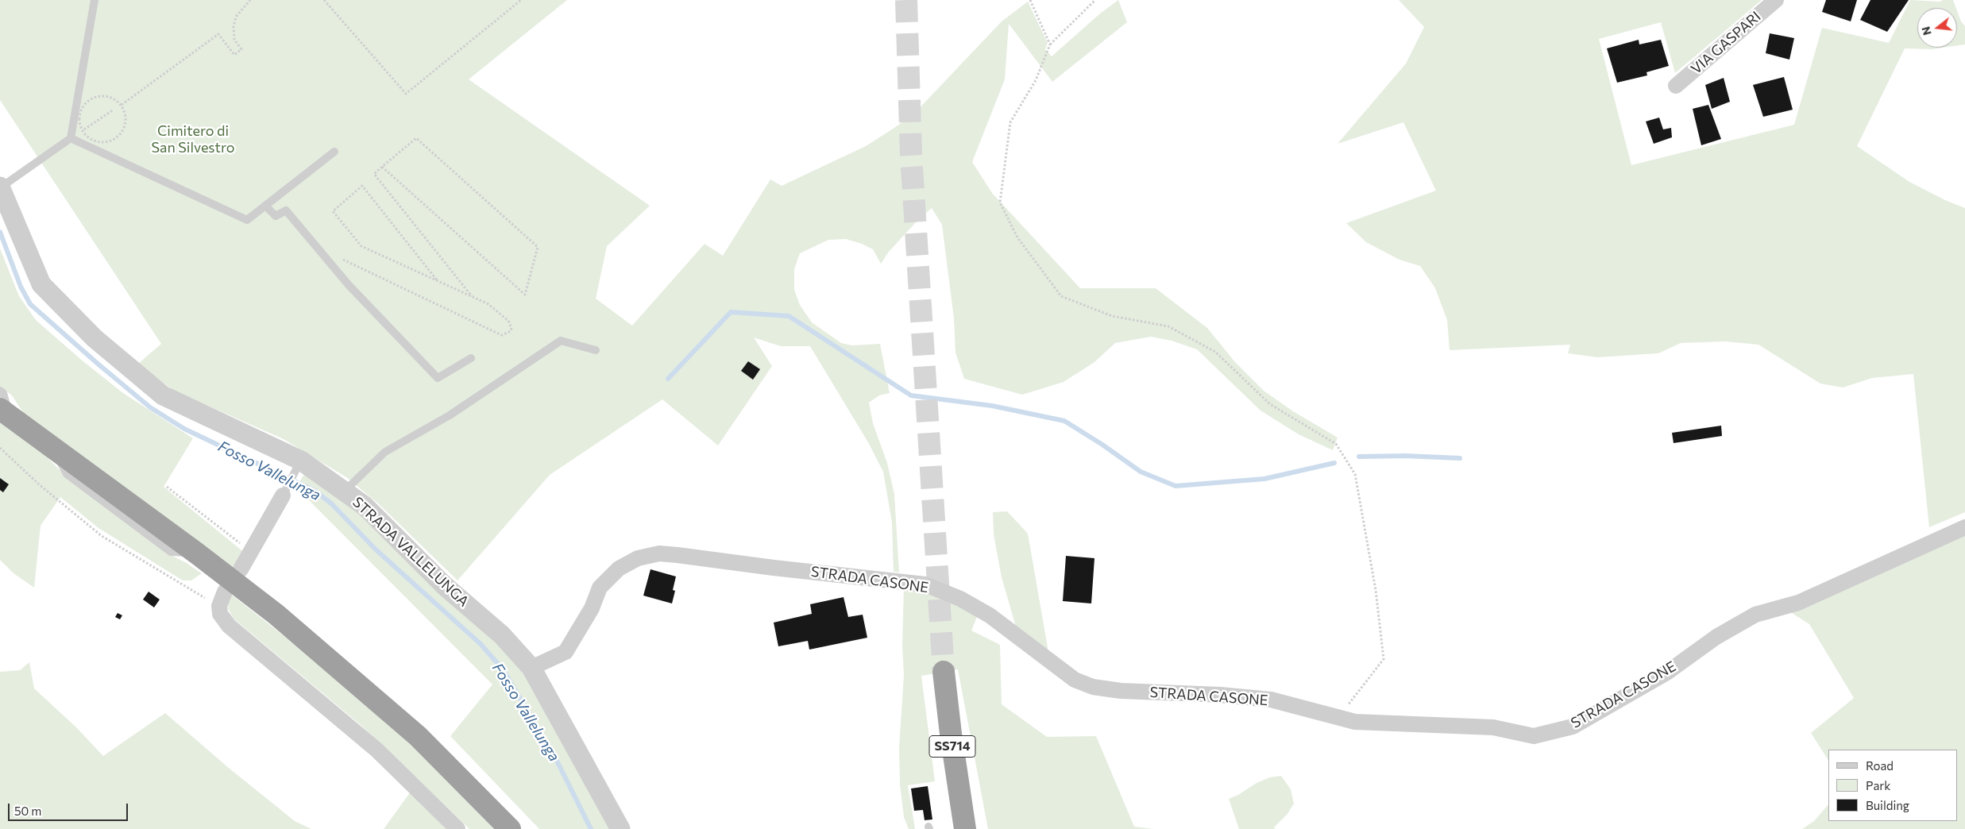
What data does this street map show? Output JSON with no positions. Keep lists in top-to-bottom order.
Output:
{
  "streets": {
    "highway": ["SS714"],
    "street": ["VIA GASPARI", "STRADA VALLELUNGA", "STRADA CASONE"]
  },
  "crossings": [
    ["STRADA VALLELUNGA", "STRADA CASONE"]
  ],
  "water": ["Fosso Vallelunga"],
  "parks": ["Cimitero di San Silvestro"],
  "legend": ["Road", "Park", "Building"],
  "scale_bar": "50 m",
  "north": "left"
}
